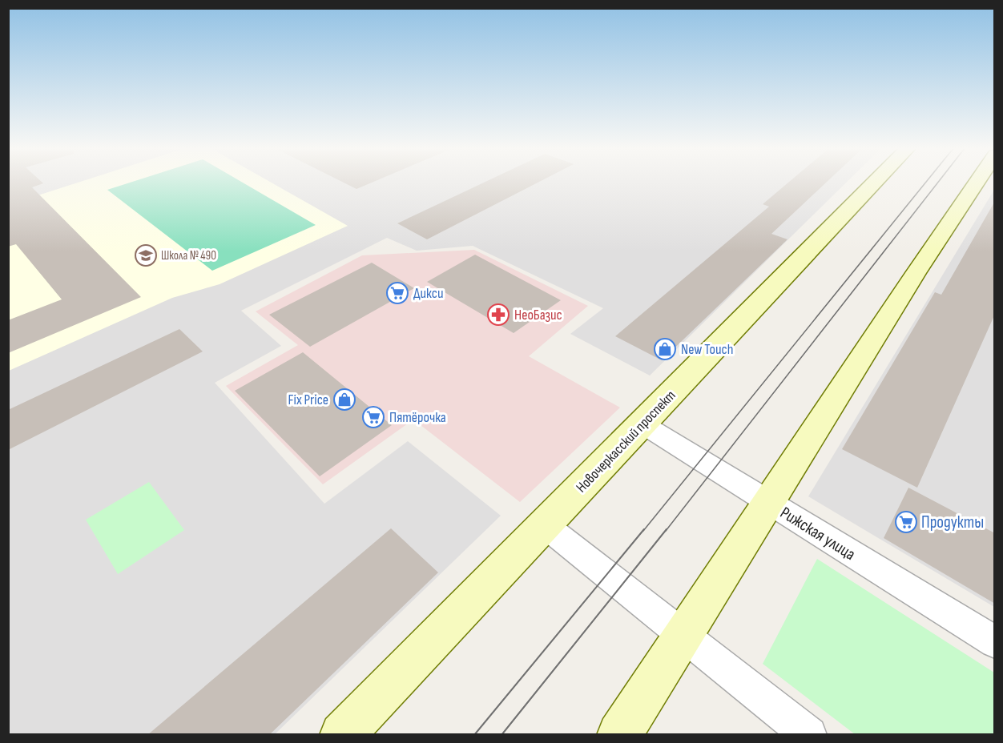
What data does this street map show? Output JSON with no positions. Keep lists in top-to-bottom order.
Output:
{
  "streets": {
    "main road": ["Новочеркасский проспект"],
    "street": ["Рижская улица"]
  },
  "crossings": [
    ["Новочеркасский проспект", "Рижская улица"]
  ],
  "places": {
    "school or university": ["Школа № 490"],
    "supermarket": ["Дикси", "Пятёрочка", "Продукты"],
    "pharmacy": ["НеоБазис"],
    "shop": ["New Touch", "Fix Price"]
  }
}
